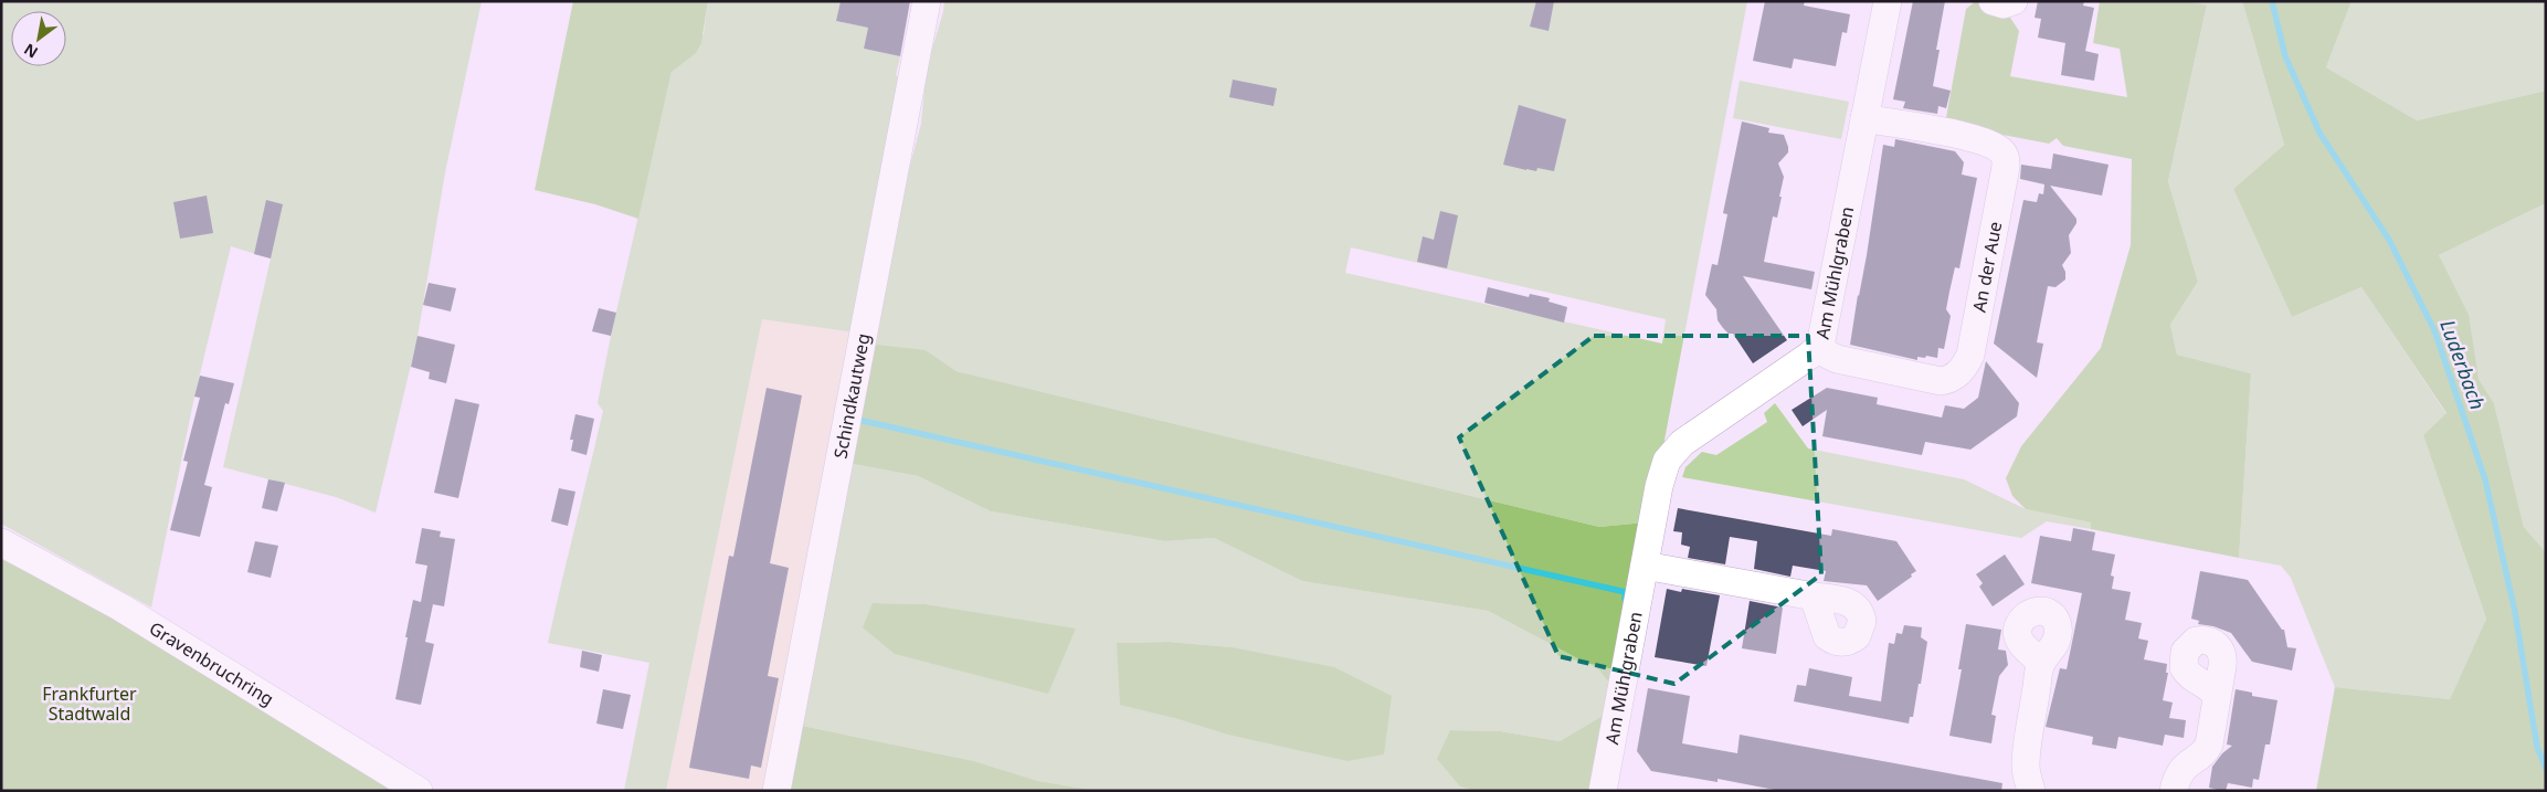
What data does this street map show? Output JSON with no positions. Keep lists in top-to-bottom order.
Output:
{
  "streets": {
    "street": [
      "An der Aue",
      "Am Mühlgraben",
      "Schindkautweg",
      "Gravenbruchring"
    ]
  },
  "crossings": [
    ["An der Aue", "Am Mühlgraben"]
  ],
  "water": ["Luderbach"],
  "parks": ["Frankfurter Stadtwald"],
  "north": "bottom left"
}
